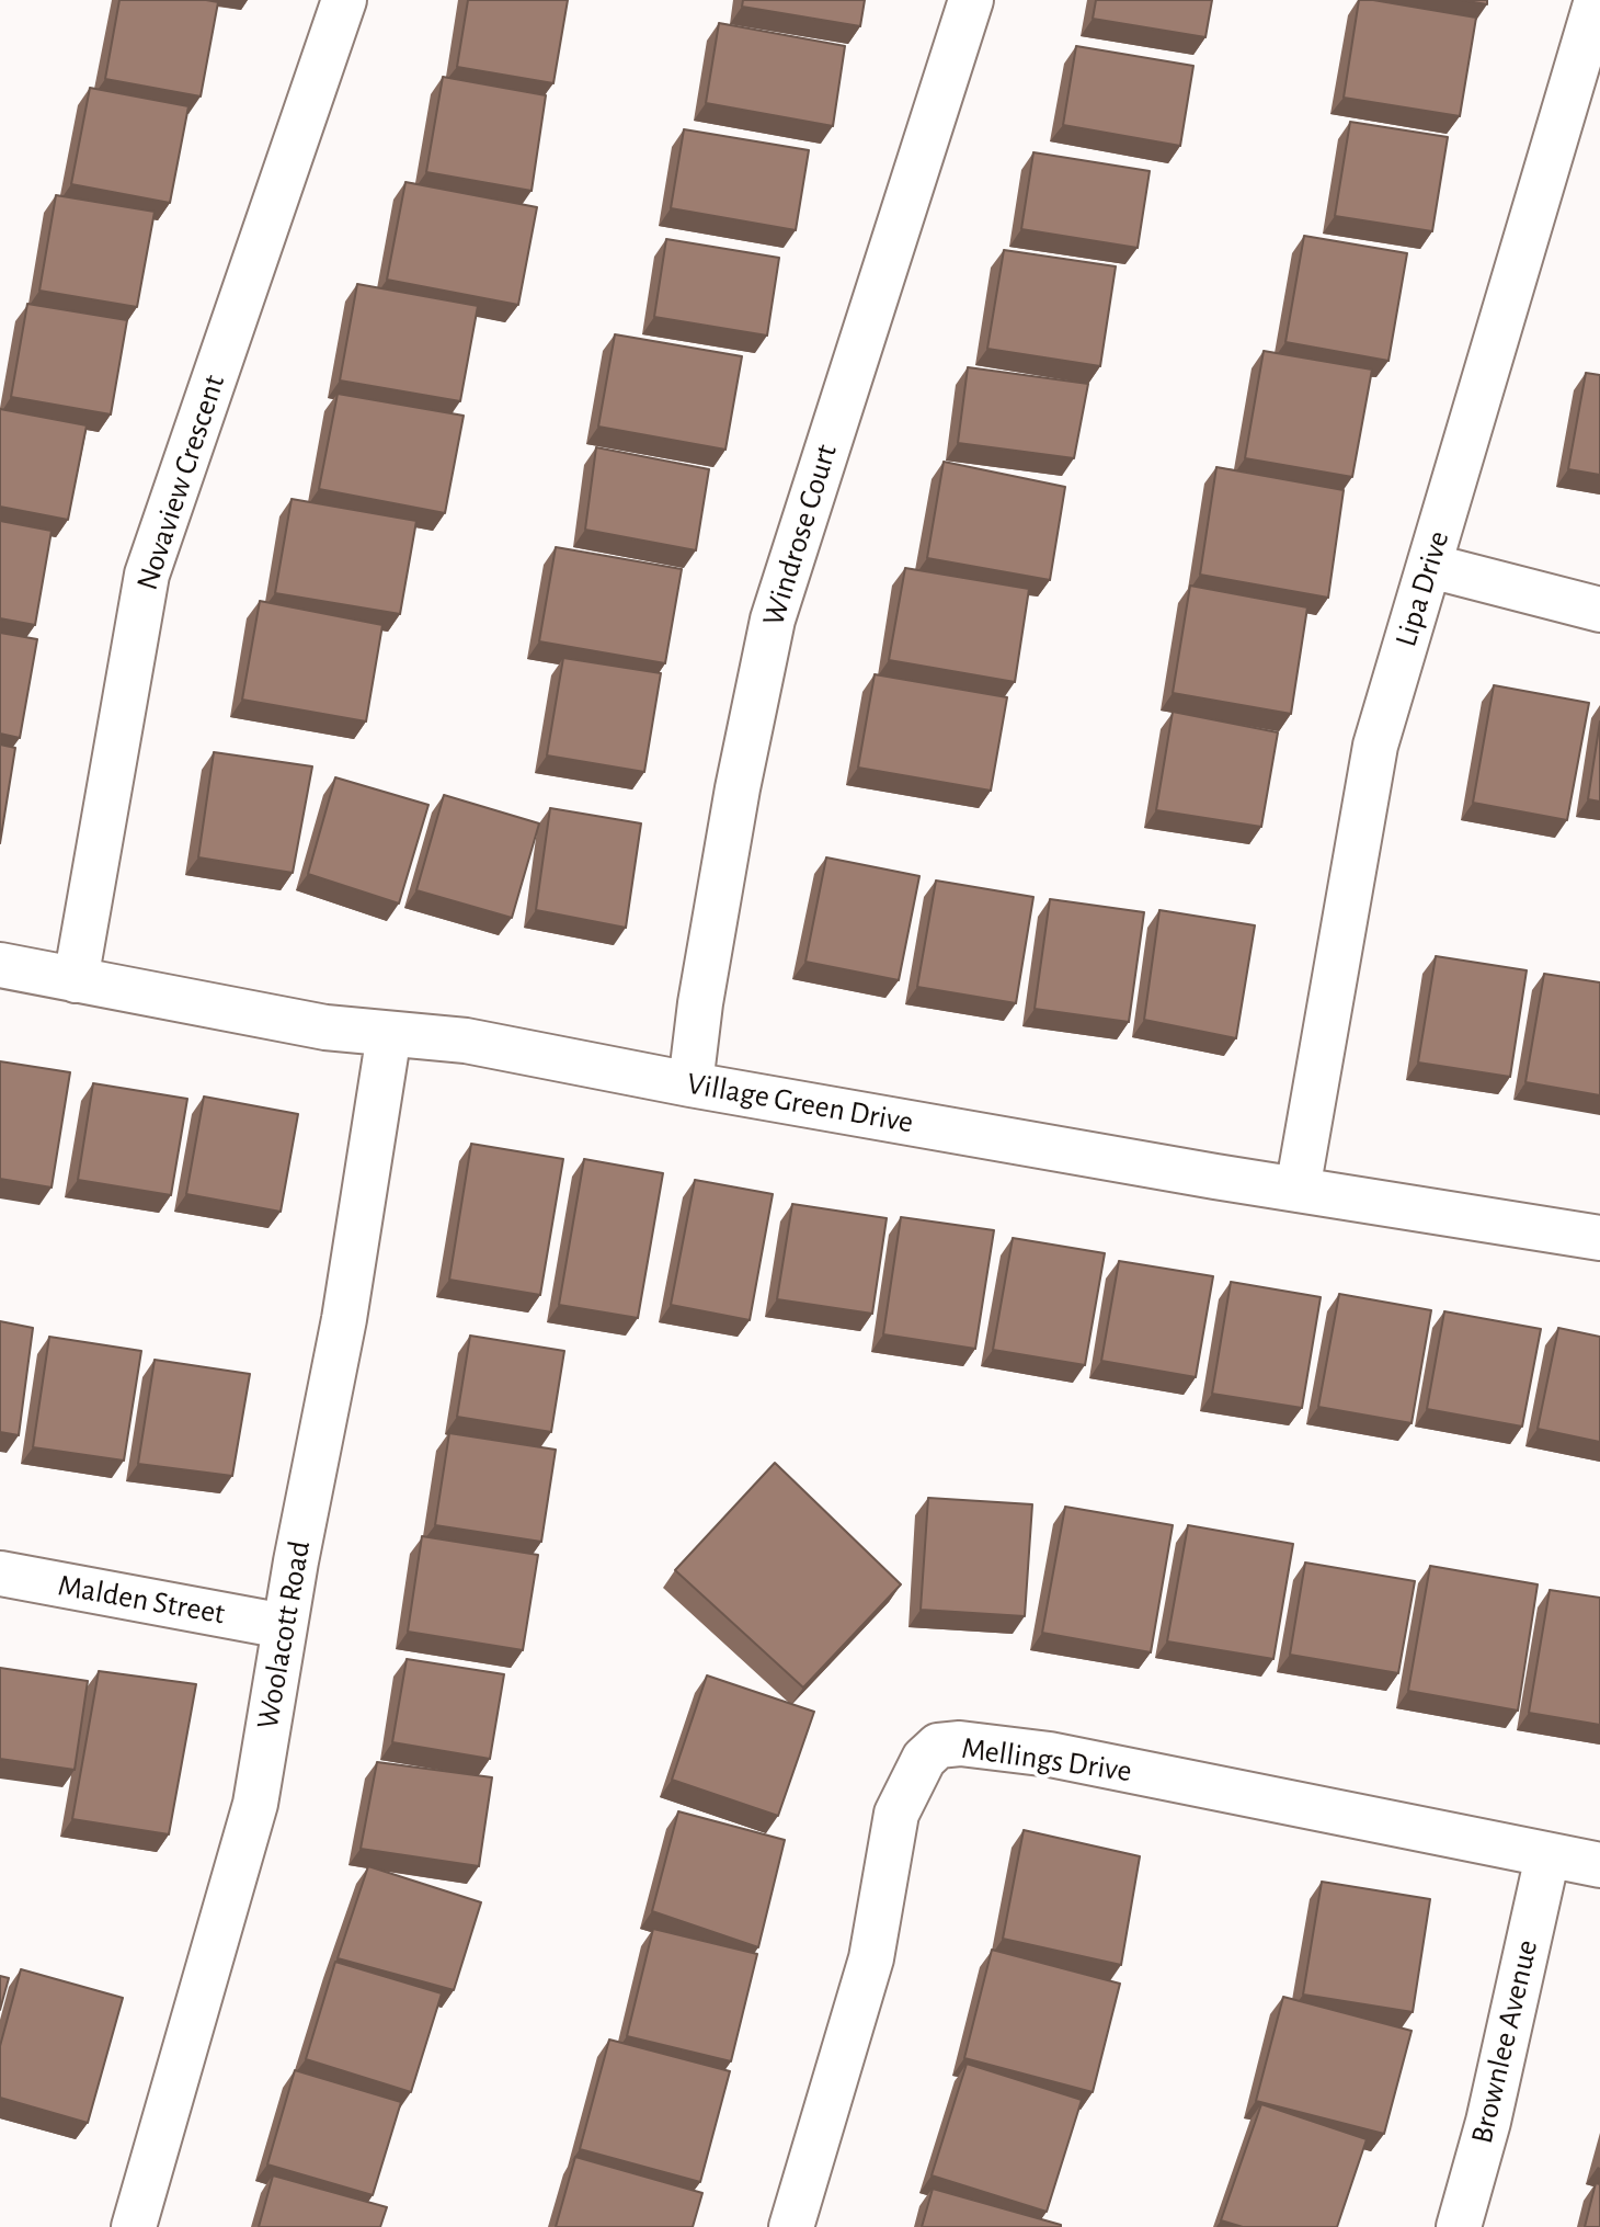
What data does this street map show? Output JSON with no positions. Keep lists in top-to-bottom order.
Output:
{
  "streets": {
    "street": [
      "Novaview Crescent",
      "Windrose Court",
      "Lipa Drive",
      "Village Green Drive",
      "Malden Street",
      "Woolacott Road",
      "Mellings Drive",
      "Brownlee Avenue"
    ]
  },
  "crossings": [
    ["Novaview Crescent", "Village Green Drive"],
    ["Windrose Court", "Village Green Drive"],
    ["Lipa Drive", "Village Green Drive"],
    ["Village Green Drive", "Woolacott Road"],
    ["Malden Street", "Woolacott Road"],
    ["Mellings Drive", "Brownlee Avenue"]
  ]
}
